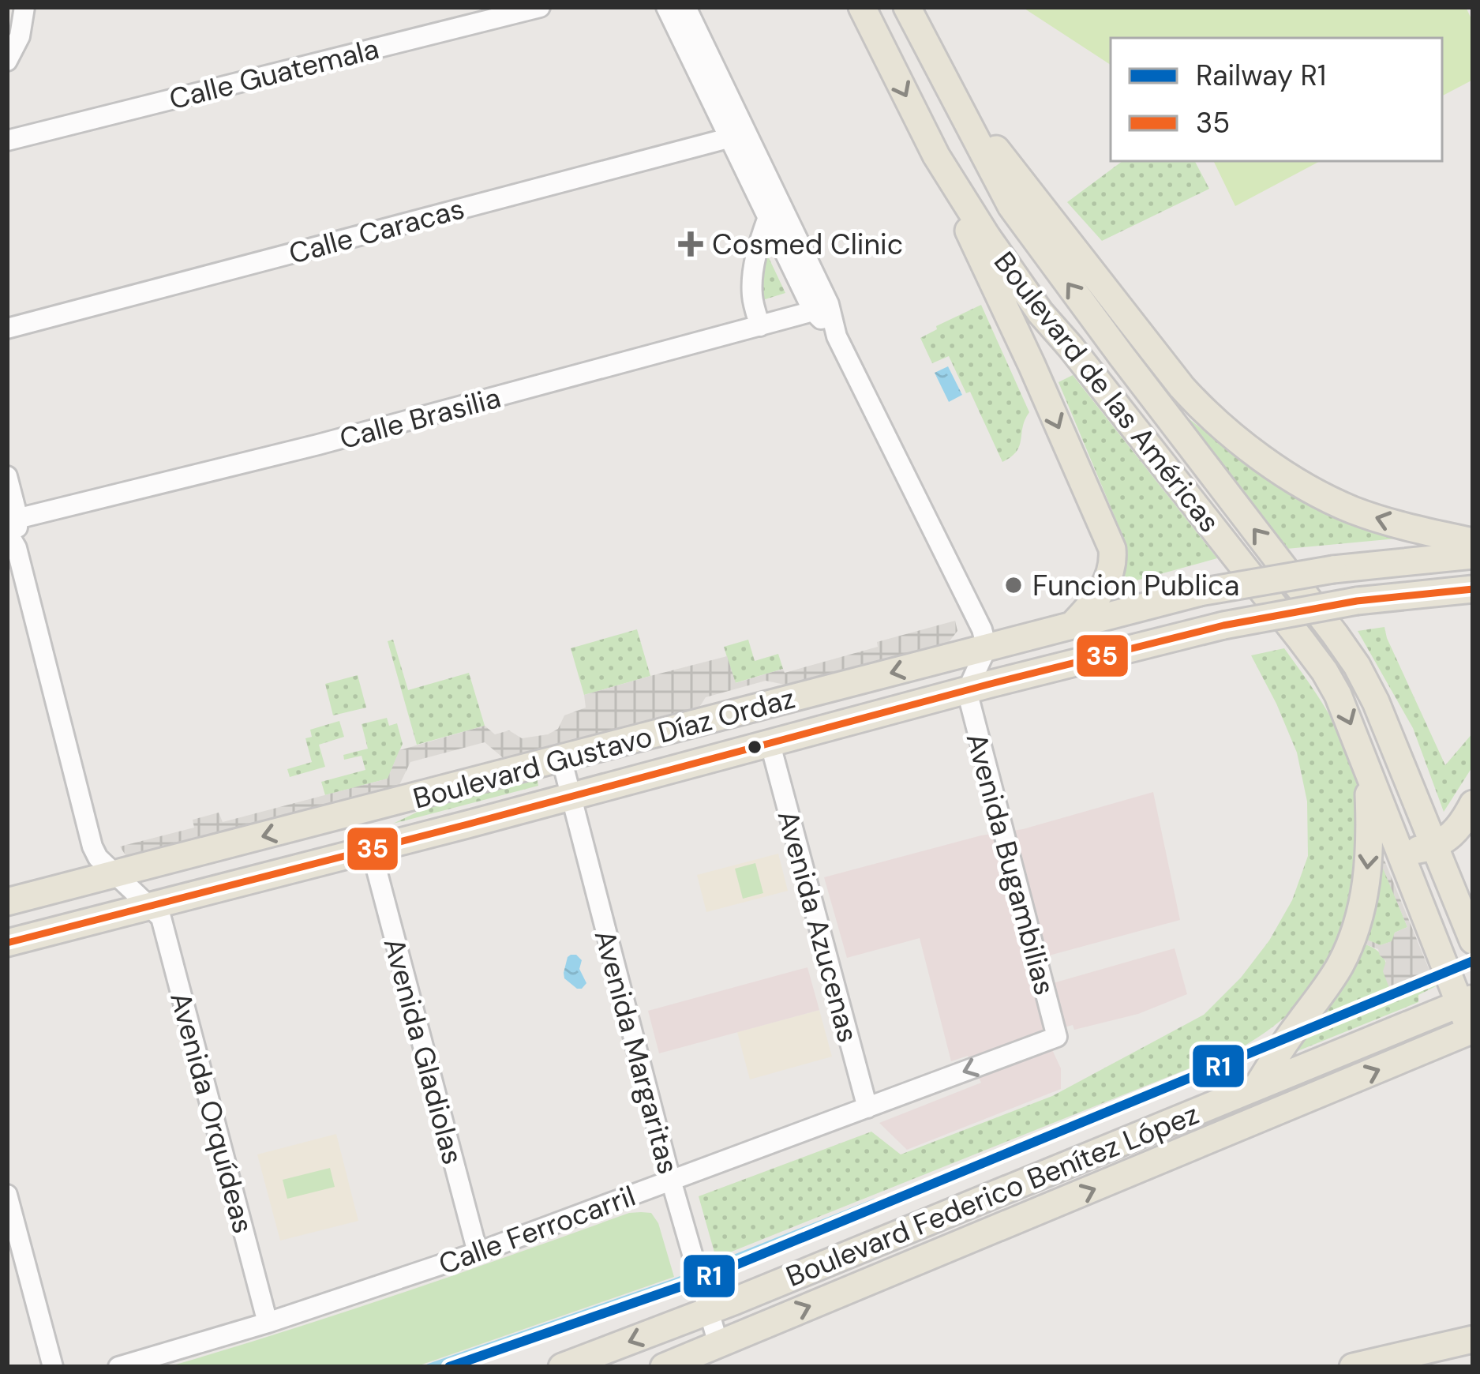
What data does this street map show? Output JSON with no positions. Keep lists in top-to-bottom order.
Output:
{
  "streets": {
    "main road": ["Boulevard de las Américas", "Boulevard Gustavo Díaz Ordaz", "Boulevard Federico Benítez López"],
    "street": [
      "Calle Guatemala",
      "Calle Caracas",
      "Calle Brasilia",
      "Avenida Bugambilias",
      "Avenida Azucenas",
      "Avenida Gladiolas",
      "Avenida Margaritas",
      "Avenida Orquídeas",
      "Calle Ferrocarril"
    ]
  },
  "crossings": [
    ["Boulevard de las Américas", "Boulevard Federico Benítez López"],
    ["Calle Brasilia", "Avenida Orquídeas"],
    ["Boulevard Gustavo Díaz Ordaz", "Avenida Bugambilias"],
    ["Boulevard Gustavo Díaz Ordaz", "Avenida Azucenas"],
    ["Boulevard Gustavo Díaz Ordaz", "Avenida Gladiolas"],
    ["Boulevard Gustavo Díaz Ordaz", "Avenida Margaritas"],
    ["Boulevard Gustavo Díaz Ordaz", "Avenida Orquídeas"],
    ["Avenida Bugambilias", "Calle Ferrocarril"],
    ["Avenida Azucenas", "Calle Ferrocarril"],
    ["Avenida Gladiolas", "Calle Ferrocarril"],
    ["Avenida Margaritas", "Boulevard Federico Benítez López"],
    ["Avenida Margaritas", "Calle Ferrocarril"],
    ["Avenida Orquídeas", "Calle Ferrocarril"]
  ],
  "places": {
    "health": ["Cosmed Clinic"],
    "other": ["Funcion Publica"]
  },
  "lines": ["transit line 35", "rail line R1"],
  "legend": ["Railway R1", "35"]
}
